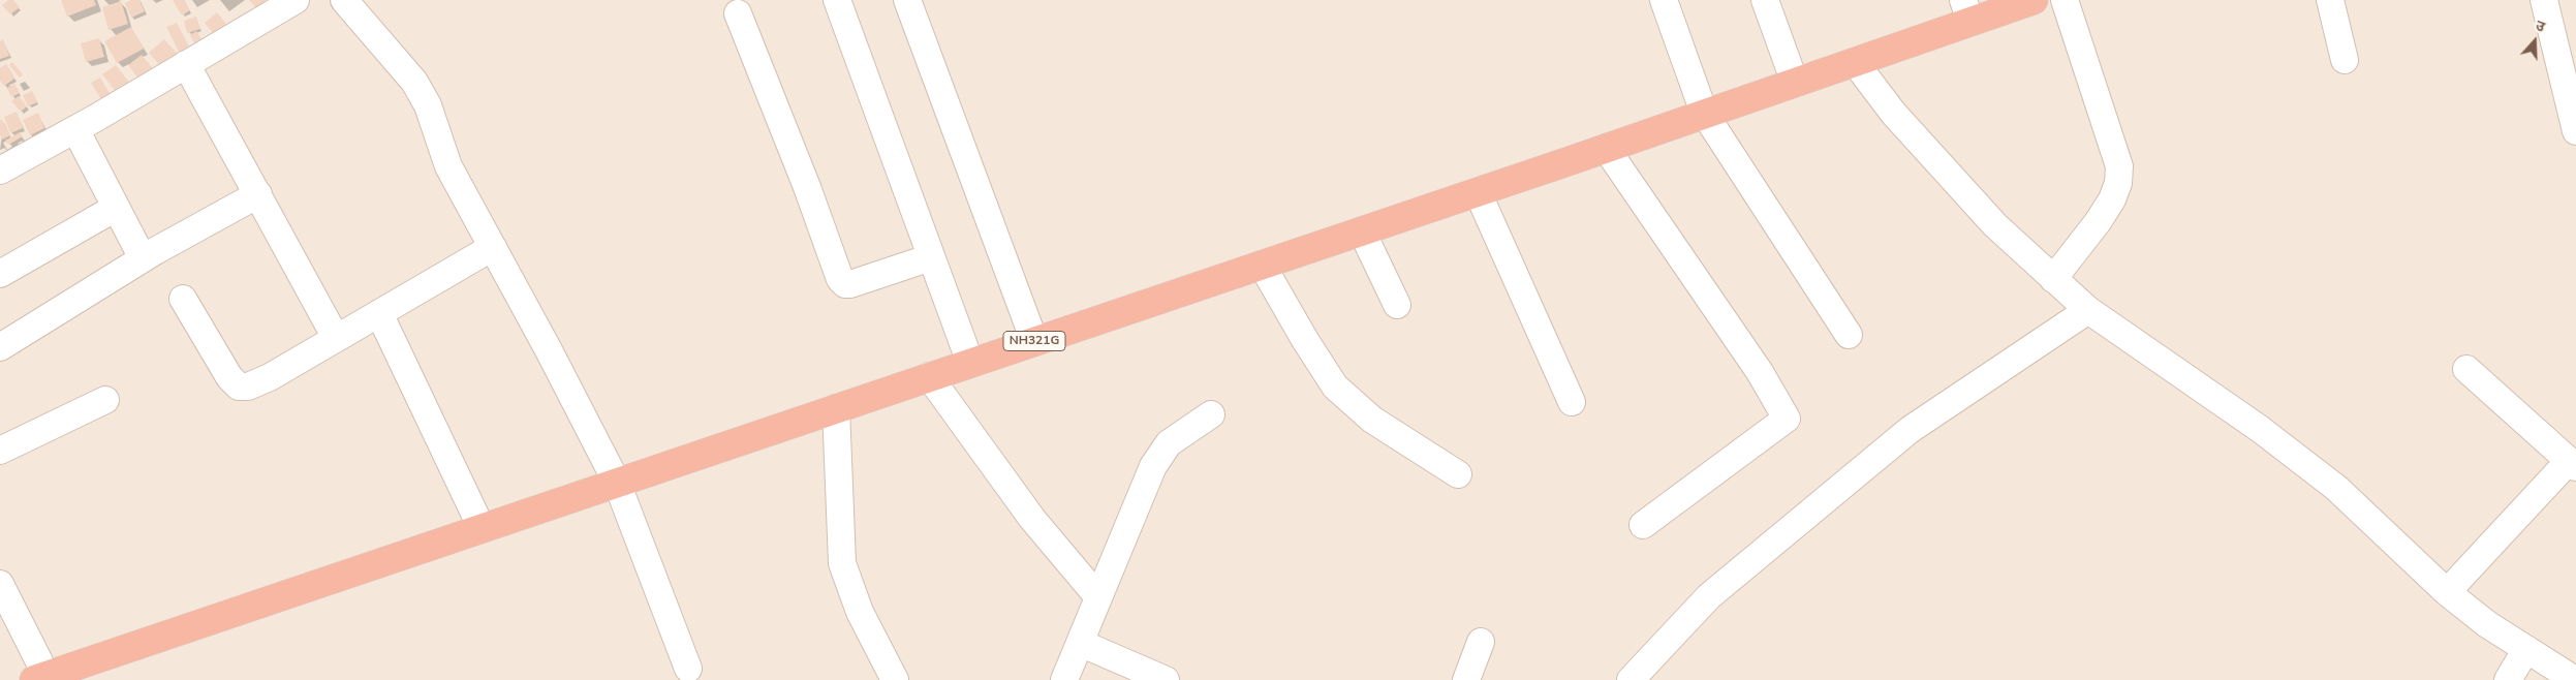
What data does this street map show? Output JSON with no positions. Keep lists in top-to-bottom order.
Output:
{
  "streets": {
    "highway": ["NH321G"]
  },
  "north": "top"
}
